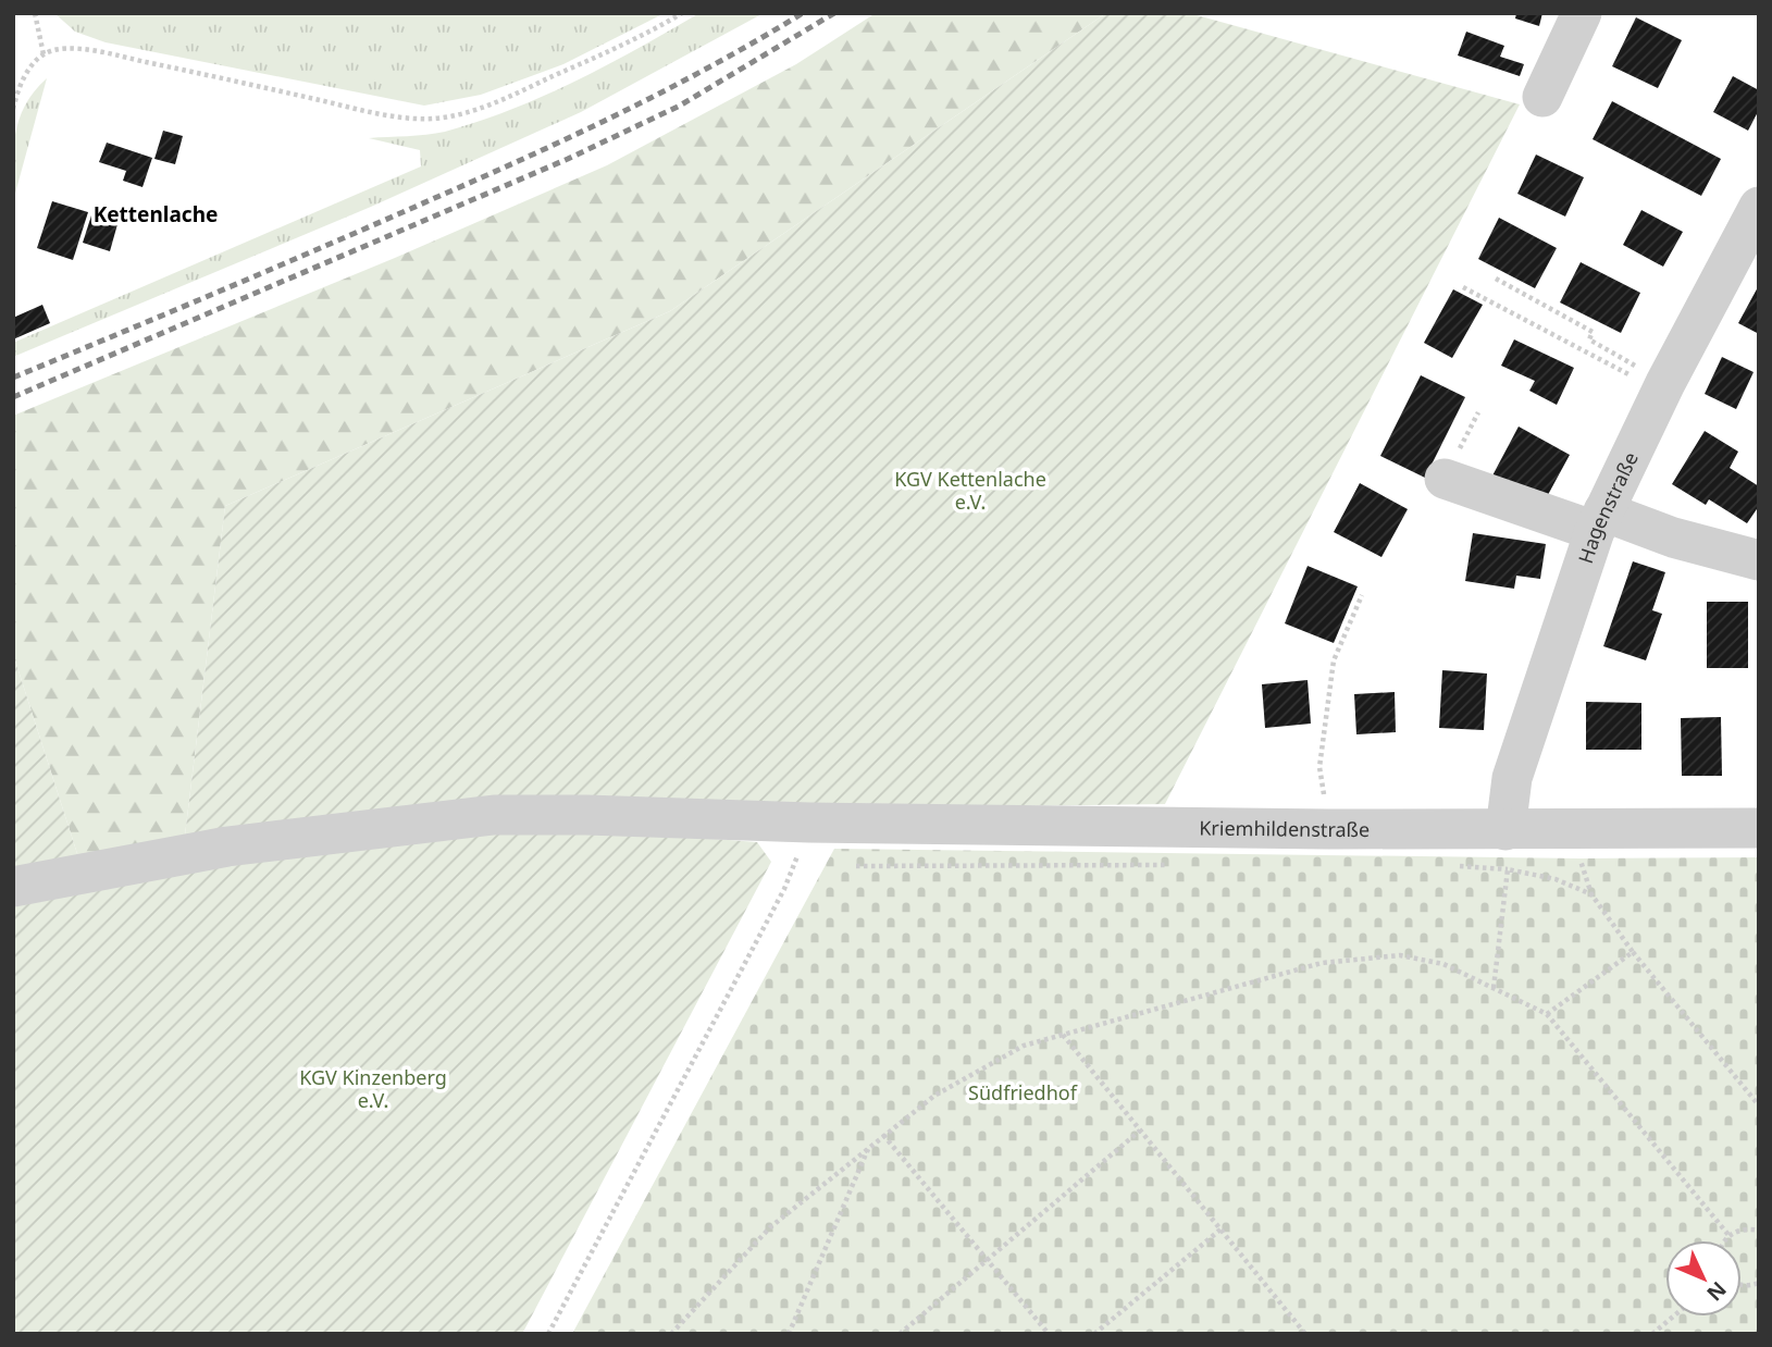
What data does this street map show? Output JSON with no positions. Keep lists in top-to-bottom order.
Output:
{
  "streets": {
    "street": ["Hagenstraße", "Kriemhildenstraße"]
  },
  "crossings": [
    ["Hagenstraße", "Kriemhildenstraße"]
  ],
  "districts": ["Kettenlache"],
  "parks": ["KGV Kettenlache e.V.", "KGV Kinzenberg e.V.", "Südfriedhof"],
  "north": "bottom right"
}
